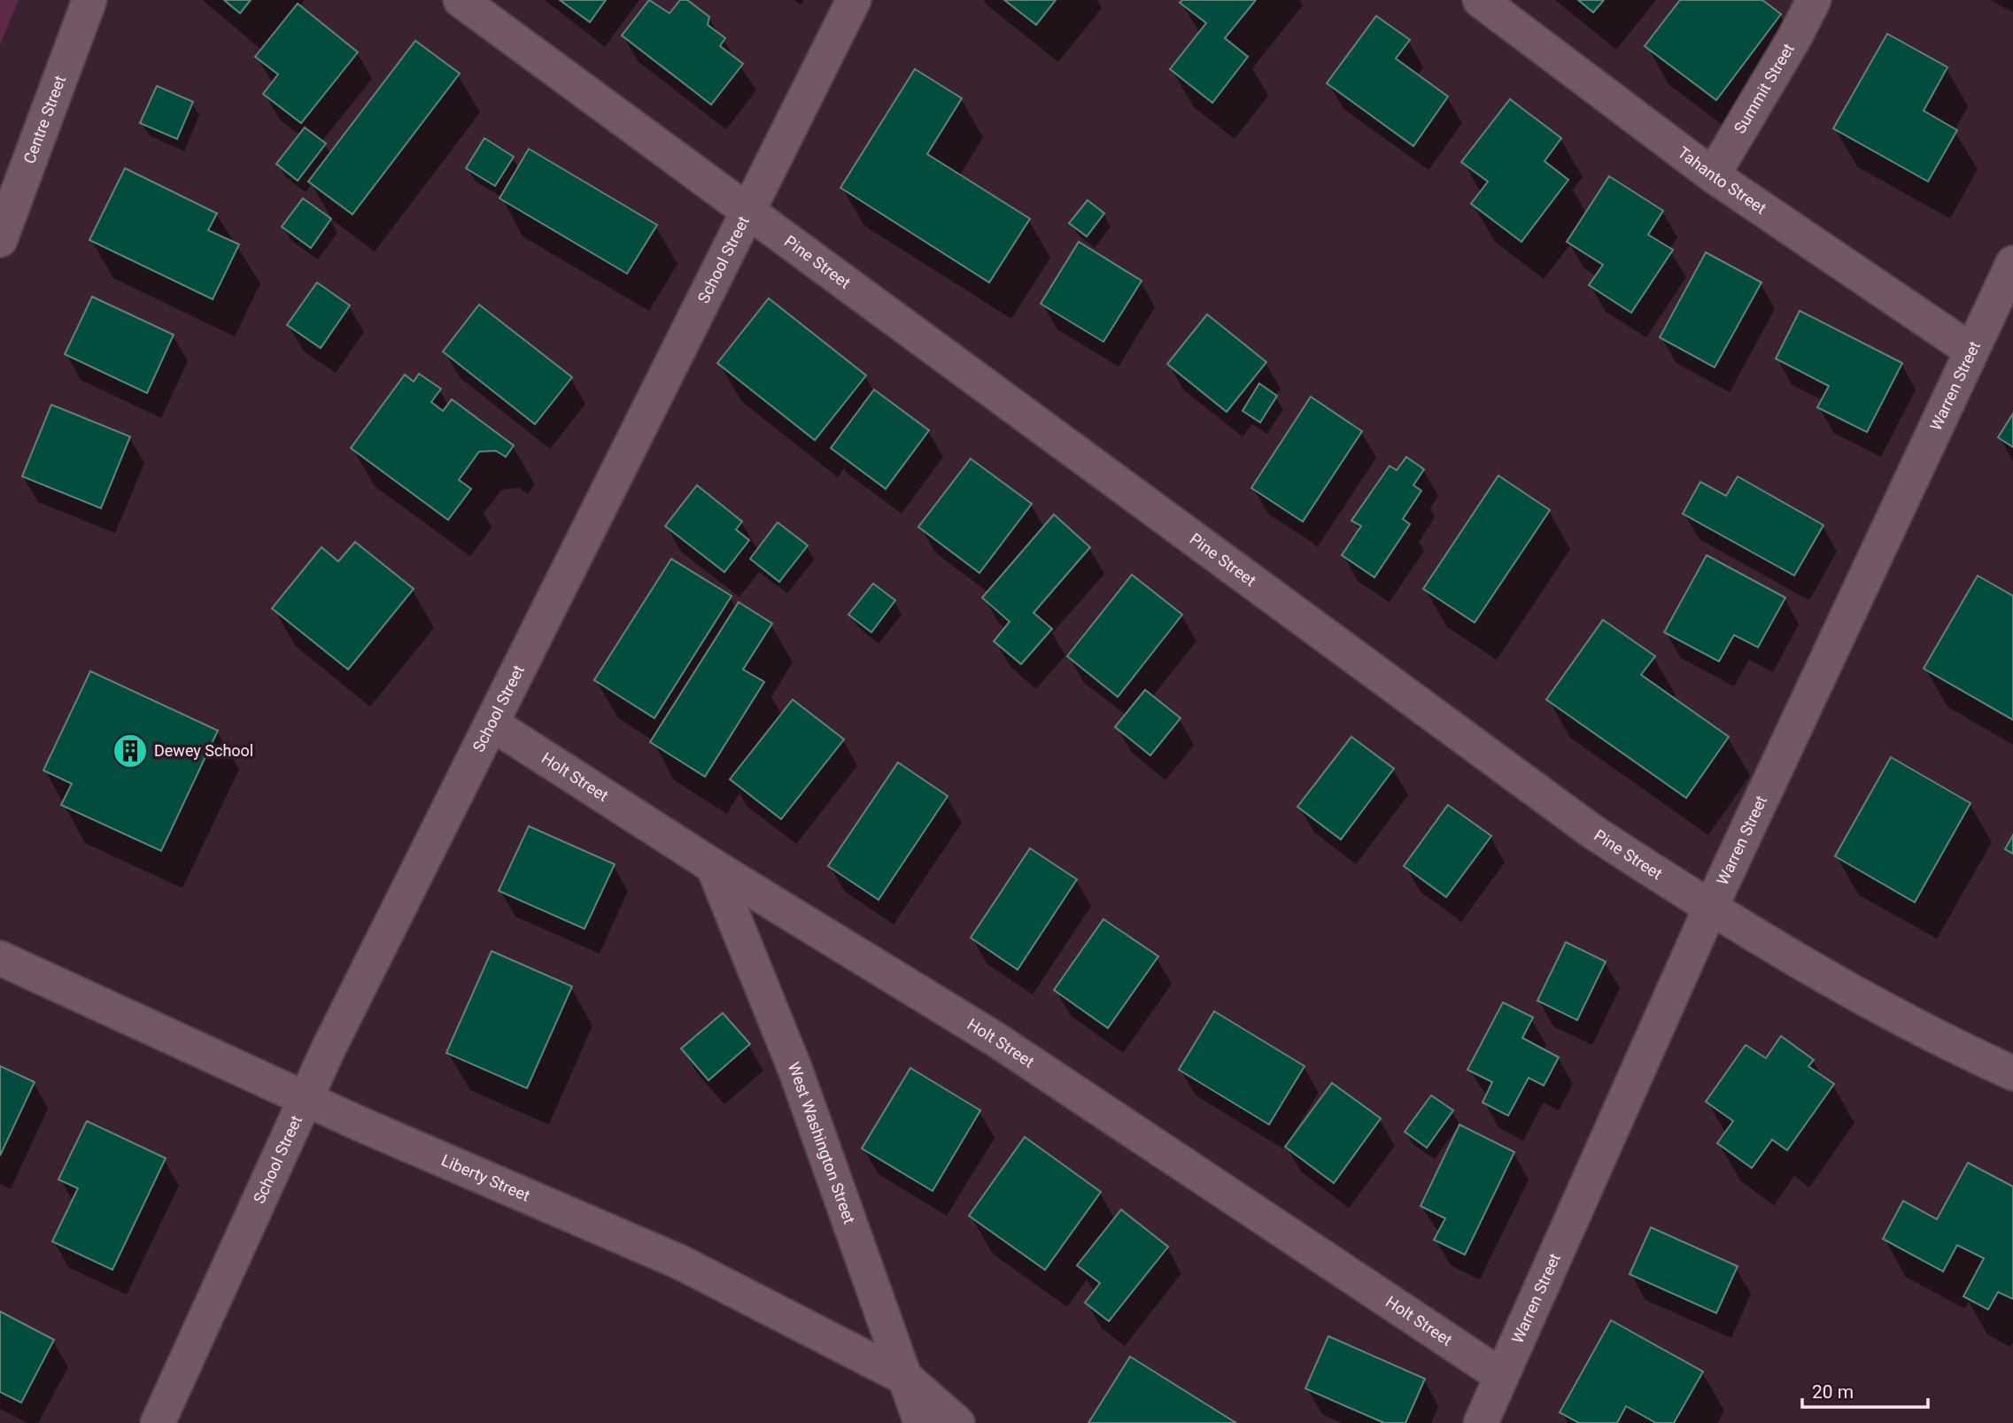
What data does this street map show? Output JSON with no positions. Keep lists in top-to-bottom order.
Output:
{
  "streets": {
    "street": [
      "Summit Street",
      "Centre Street",
      "Tahanto Street",
      "School Street",
      "Pine Street",
      "Warren Street",
      "Holt Street",
      "West Washington Street",
      "Liberty Street"
    ]
  },
  "crossings": [
    ["Summit Street", "Tahanto Street"],
    ["Tahanto Street", "Warren Street"],
    ["School Street", "Pine Street"],
    ["School Street", "Holt Street"],
    ["School Street", "Liberty Street"],
    ["Pine Street", "Warren Street"],
    ["Warren Street", "Holt Street"],
    ["Holt Street", "West Washington Street"],
    ["West Washington Street", "Liberty Street"]
  ],
  "places": {
    "building": ["Dewey School"]
  },
  "scale_bar": "20 m"
}
